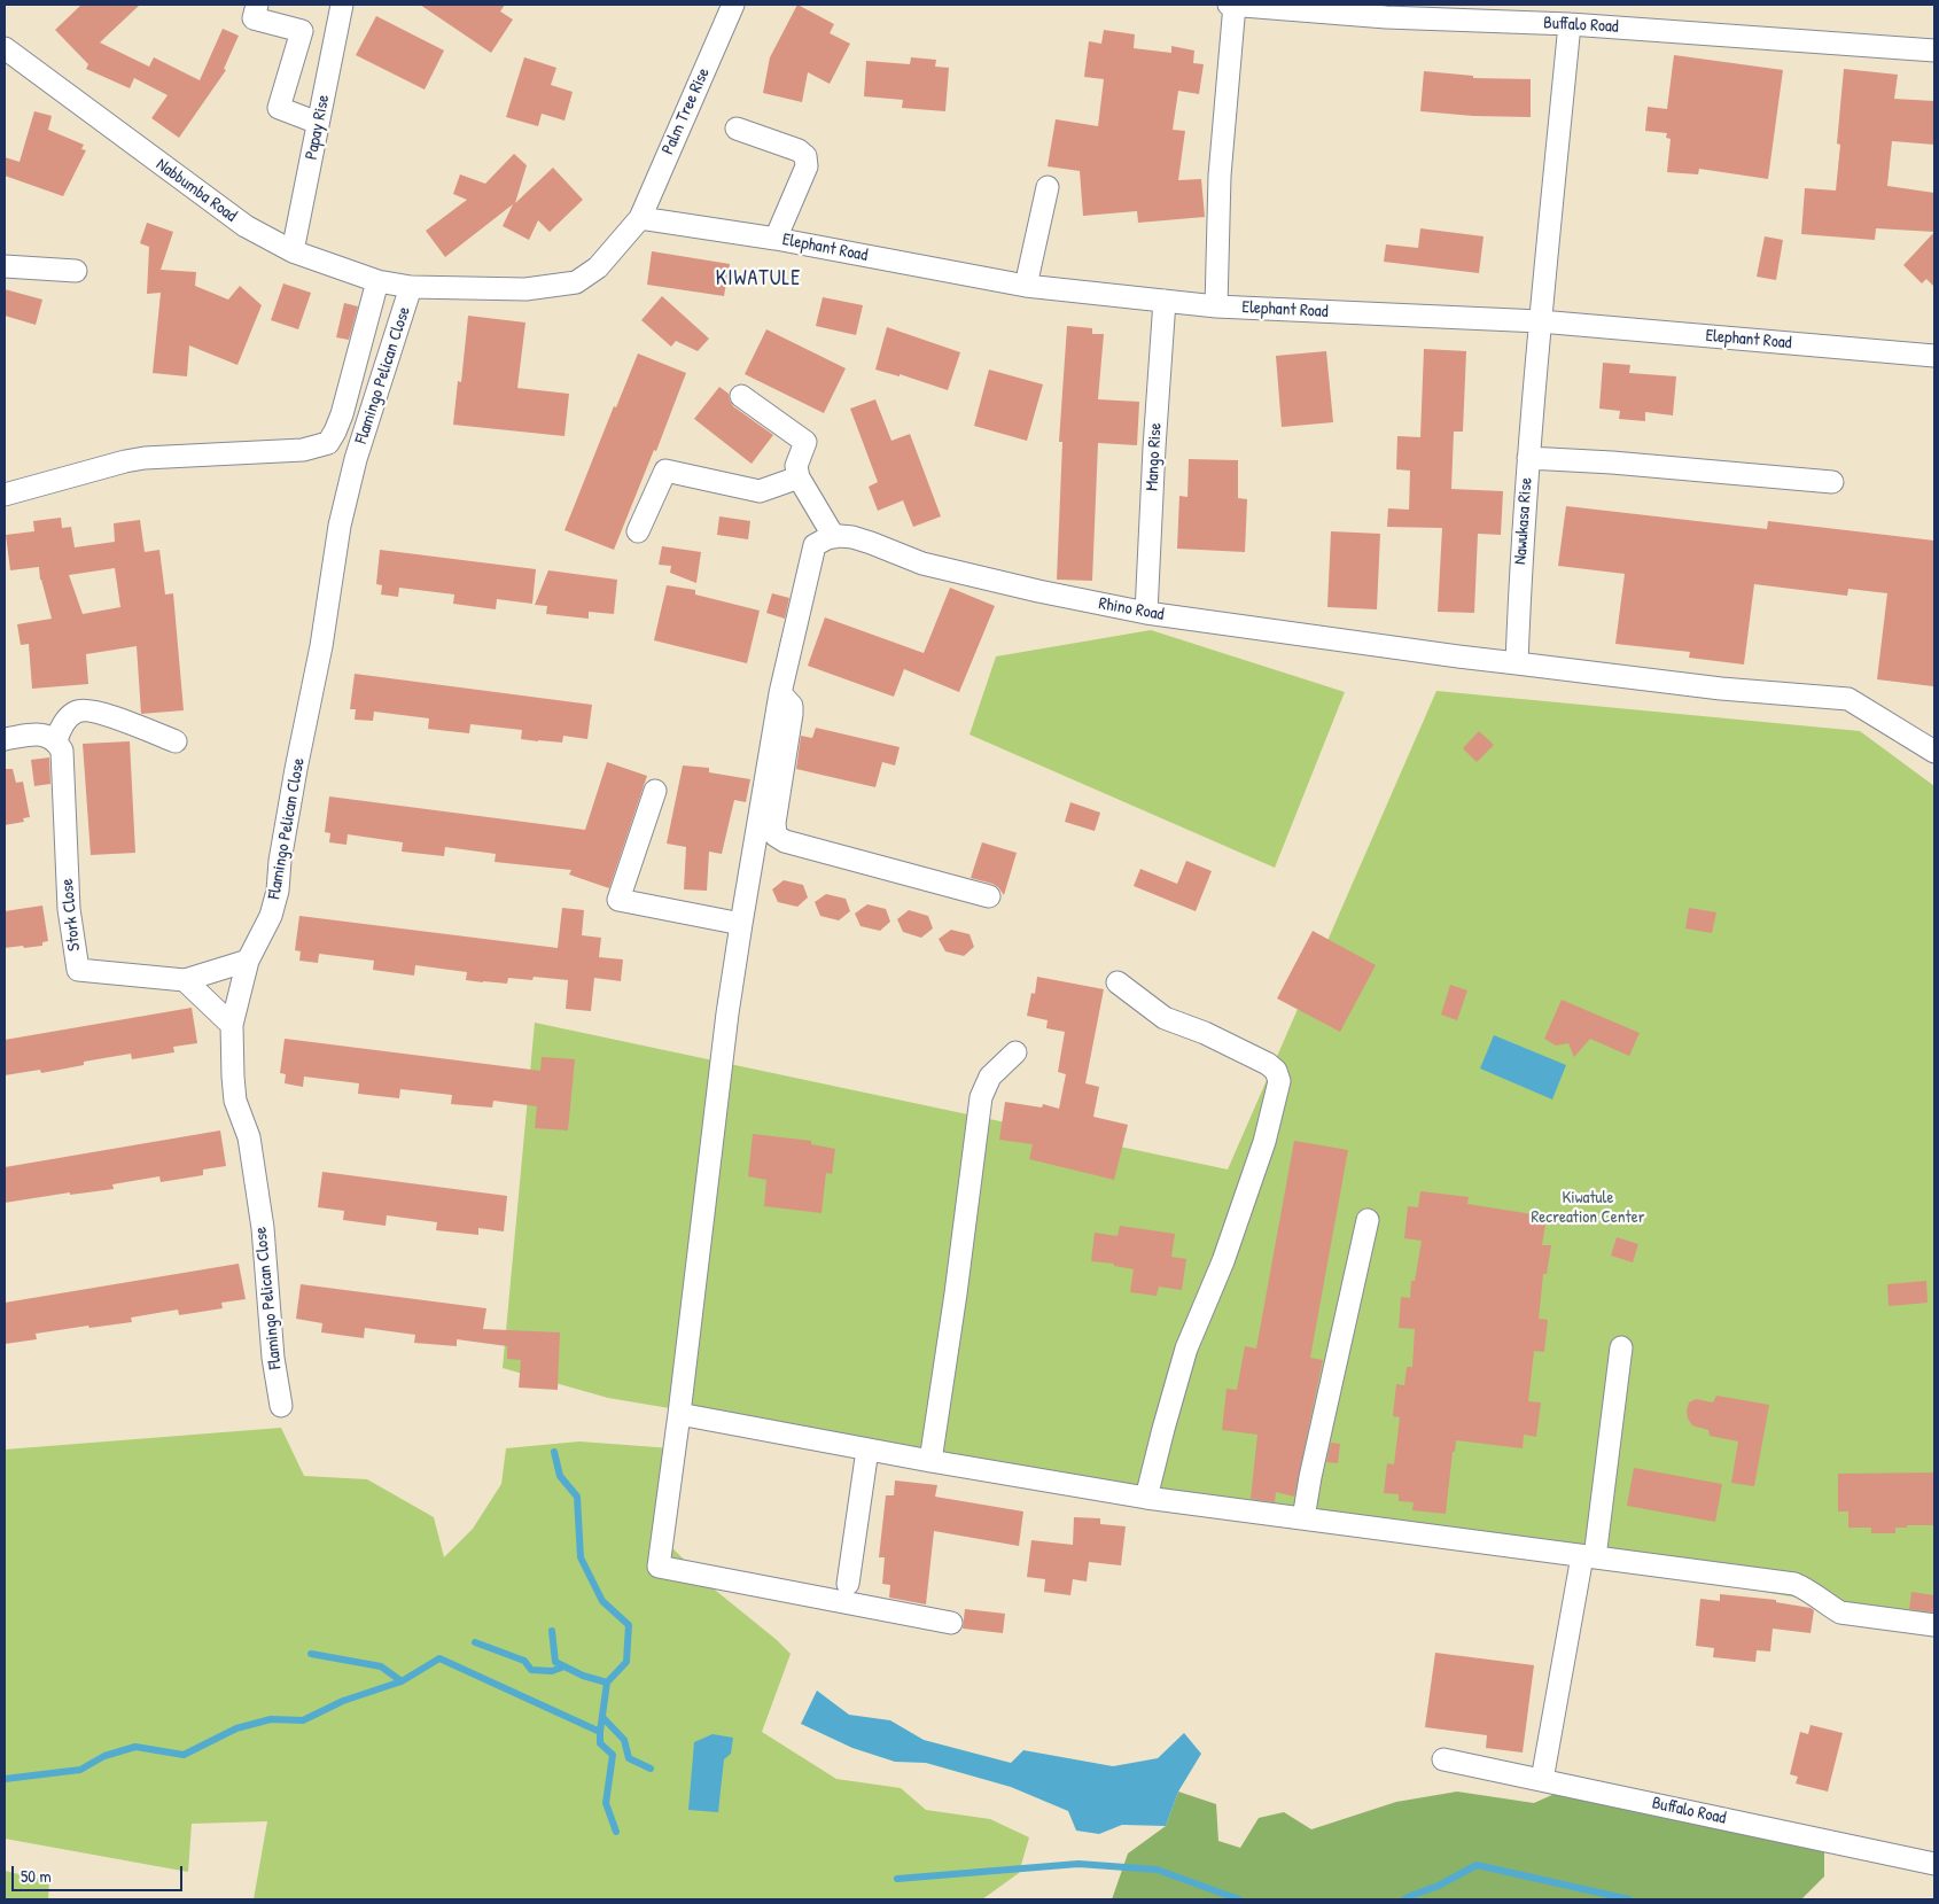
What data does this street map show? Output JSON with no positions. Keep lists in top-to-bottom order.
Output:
{
  "streets": {
    "street": [
      "Buffalo Road",
      "Palm Tree Rise",
      "Papay Rise",
      "Nabbumba Road",
      "Elephant Road",
      "Flamingo Pelican Close",
      "Mango Rise",
      "Nawukasa Rise",
      "Rhino Road",
      "Stork Close"
    ]
  },
  "crossings": [
    ["Buffalo Road", "Nawukasa Rise"],
    ["Palm Tree Rise", "Nabbumba Road"],
    ["Palm Tree Rise", "Elephant Road"],
    ["Palm Tree Rise", "Flamingo Pelican Close"],
    ["Papay Rise", "Nabbumba Road"],
    ["Nabbumba Road", "Flamingo Pelican Close"],
    ["Elephant Road", "Mango Rise"],
    ["Elephant Road", "Nawukasa Rise"],
    ["Flamingo Pelican Close", "Stork Close"],
    ["Mango Rise", "Rhino Road"],
    ["Nawukasa Rise", "Rhino Road"]
  ],
  "districts": ["KIWATULE"],
  "parks": ["Kiwatule Recreation Center"],
  "scale_bar": "50 m"
}
